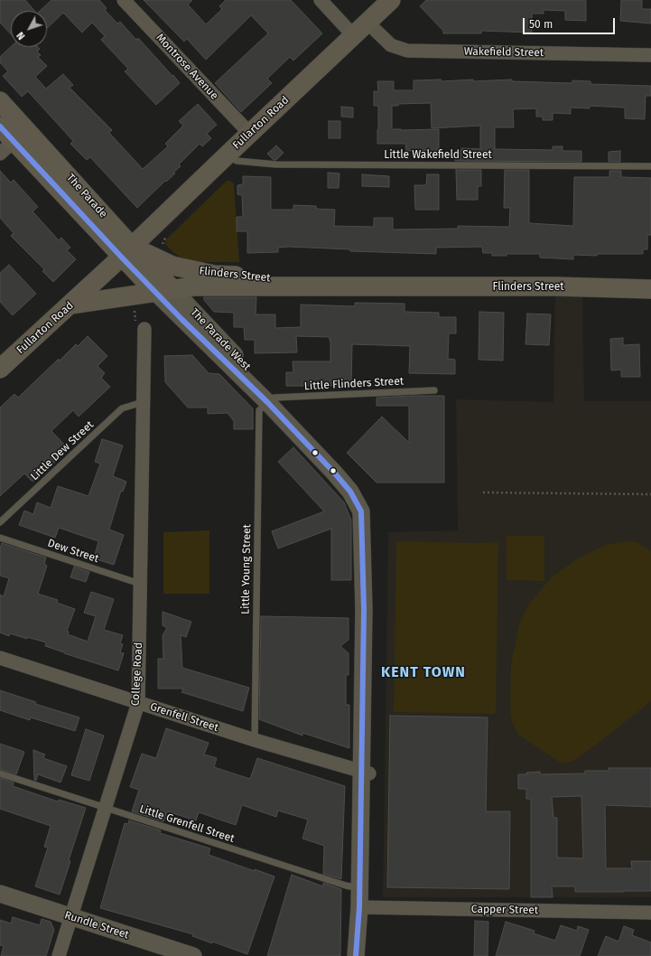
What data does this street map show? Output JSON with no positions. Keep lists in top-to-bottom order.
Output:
{
  "streets": {
    "main road": ["Fullarton Road", "The Parade", "Flinders Street"],
    "street": [
      "Wakefield Street",
      "Montrose Avenue",
      "The Parade West",
      "College Road",
      "Grenfell Street",
      "Capper Street",
      "Rundle Street"
    ],
    "lane": [
      "Little Wakefield Street",
      "Little Flinders Street",
      "Little Dew Street",
      "Dew Street",
      "Little Young Street",
      "Little Grenfell Street"
    ]
  },
  "crossings": [
    ["Wakefield Street", "Fullarton Road"],
    ["Montrose Avenue", "Fullarton Road"],
    ["Fullarton Road", "Little Wakefield Street"],
    ["Fullarton Road", "The Parade"],
    ["Fullarton Road", "Flinders Street"],
    ["The Parade", "Flinders Street"],
    ["The Parade", "The Parade West"],
    ["Flinders Street", "The Parade West"],
    ["The Parade West", "Little Flinders Street"],
    ["The Parade West", "Little Young Street"],
    ["The Parade West", "Grenfell Street"],
    ["The Parade West", "Little Grenfell Street"],
    ["The Parade West", "Capper Street"],
    ["Little Flinders Street", "Little Young Street"],
    ["Little Dew Street", "College Road"],
    ["Dew Street", "College Road"],
    ["Little Young Street", "Grenfell Street"],
    ["College Road", "Grenfell Street"],
    ["College Road", "Little Grenfell Street"],
    ["College Road", "Rundle Street"]
  ],
  "districts": ["KENT TOWN"],
  "scale_bar": "50 m",
  "north": "bottom left"
}
